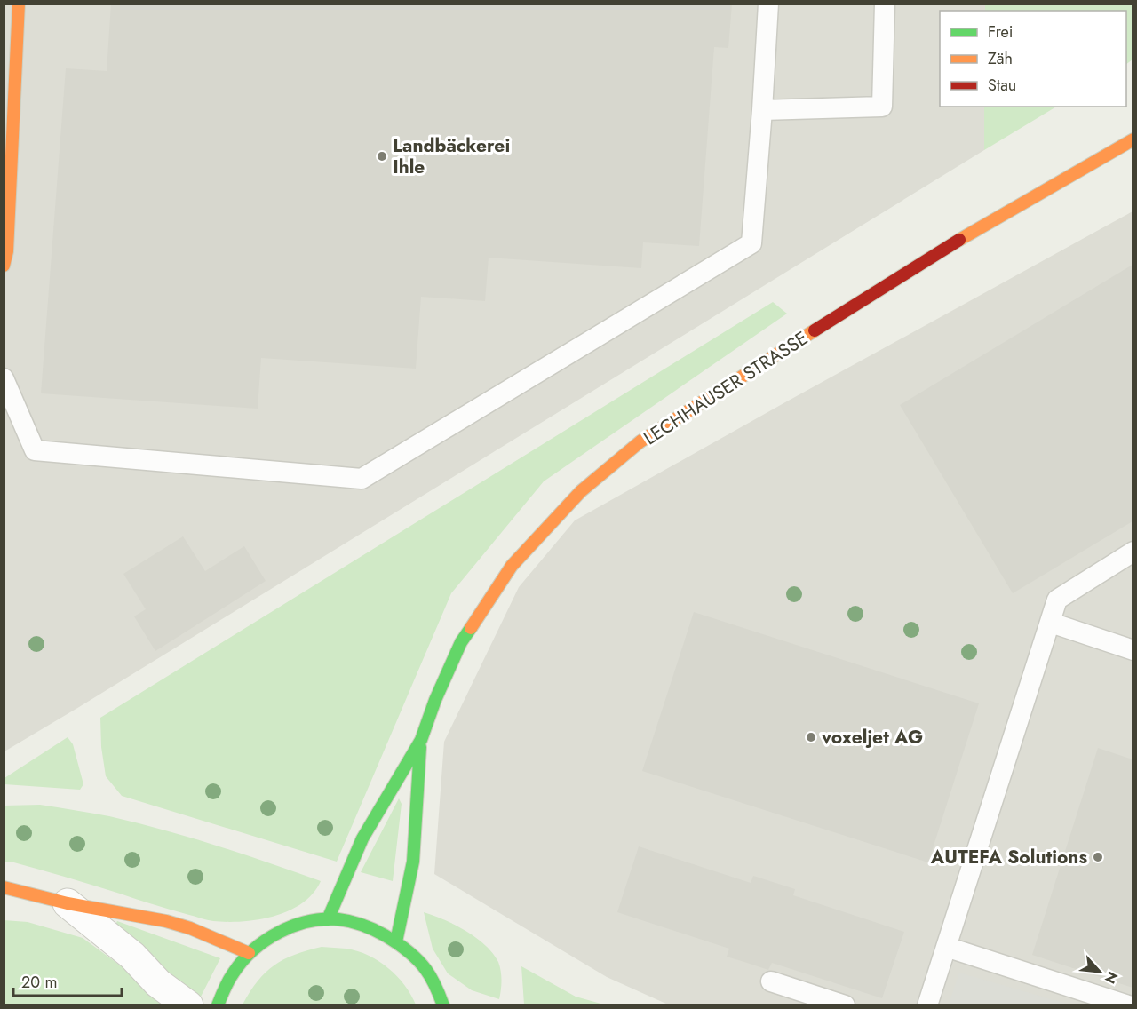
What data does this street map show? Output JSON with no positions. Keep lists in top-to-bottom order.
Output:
{
  "streets": {
    "main road": ["LECHHAUSER STRASSE"]
  },
  "places": ["Landbäckerei Ihle", "voxeljet AG", "AUTEFA Solutions"],
  "legend": ["Frei", "Zäh", "Stau"],
  "scale_bar": "20 m",
  "north": "bottom right"
}
